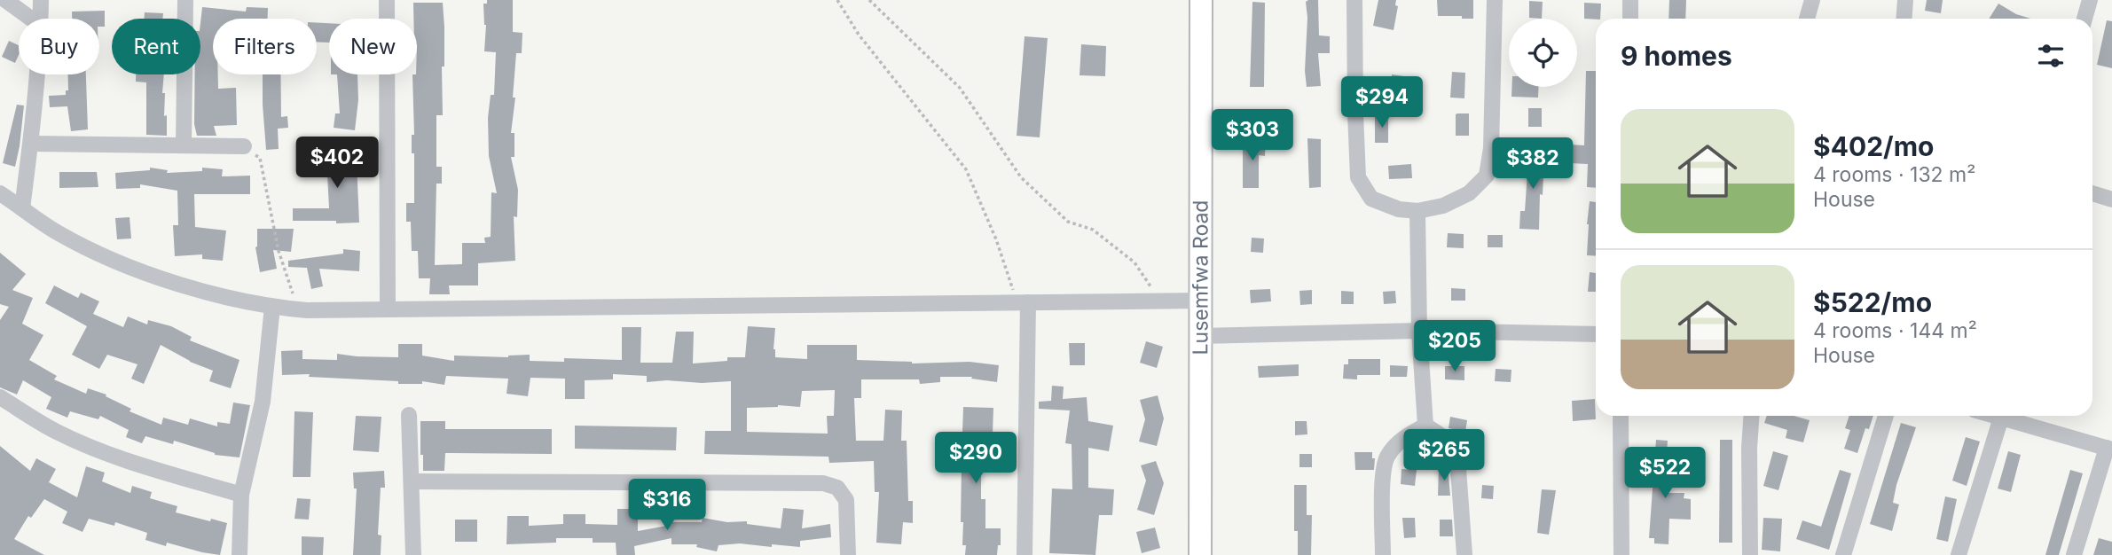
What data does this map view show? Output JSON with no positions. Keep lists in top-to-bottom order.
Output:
{
  "streets": {
    "street": ["Lusemfwa Road"]
  },
  "page": {
    "chip": [
      "Buy",
      "Rent",
      "Filters",
      "New"
    ],
    "heading": "9 homes",
    "price": [
      "$294",
      "$303",
      "$402",
      "$382",
      "$205",
      "$265",
      "$290",
      "$522",
      "$316"
    ],
    "list": [
      {
        "name": "$402/mo",
        "note": "4 rooms · 132 m² · House"
      },
      {
        "name": "$522/mo",
        "note": "4 rooms · 144 m² · House"
      }
    ]
  }
}
